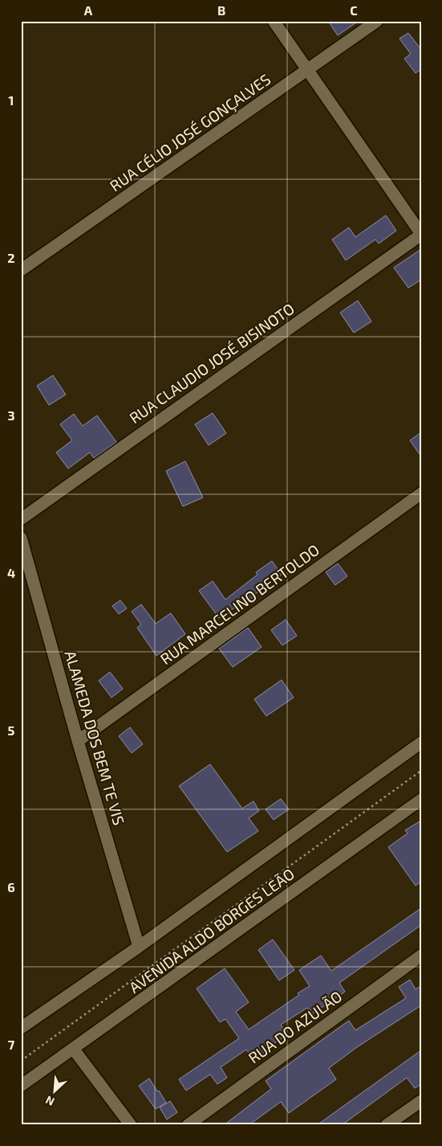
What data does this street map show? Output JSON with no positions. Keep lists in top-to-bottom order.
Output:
{
  "streets": {
    "street": [
      "RUA CÉLIO JOSÉ GONÇALVES",
      "RUA CLAUDIO JOSÉ BISINOTO",
      "RUA MARCELINO BERTOLDO",
      "ALAMEDA DOS BEM TE VIS",
      "AVENIDA ALDO BORGES LEÃO",
      "RUA DO AZULÃO"
    ]
  },
  "crossings": [
    ["RUA MARCELINO BERTOLDO", "ALAMEDA DOS BEM TE VIS"],
    ["ALAMEDA DOS BEM TE VIS", "AVENIDA ALDO BORGES LEÃO"]
  ],
  "north": "bottom left",
  "grid": {
    "columns": ["A", "B", "C"],
    "rows": [
      "1",
      "2",
      "3",
      "4",
      "5",
      "6",
      "7"
    ]
  }
}
